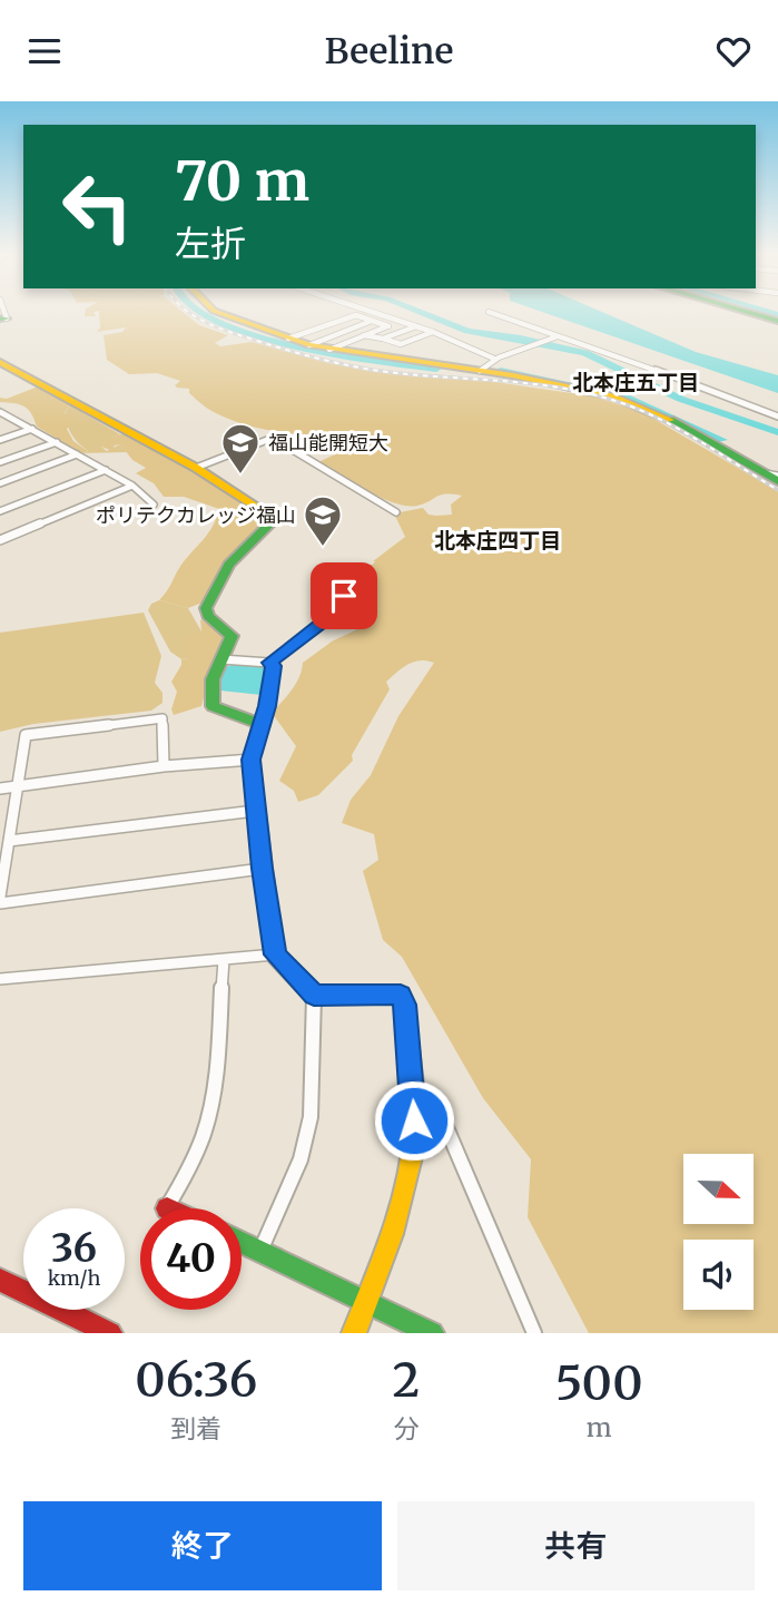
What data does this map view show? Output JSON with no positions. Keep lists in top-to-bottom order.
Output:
{
  "districts": ["北本庄五丁目", "北本庄四丁目"],
  "places": {
    "school or university": ["福山能開短大", "ポリテクカレッジ福山"]
  },
  "north": "right",
  "page": {
    "header": "Beeline",
    "turn": ["70 m", "左折"],
    "speed": "36 km/h",
    "limit": "40",
    "eta": [
      "06:36",
      "到着",
      "2",
      "分",
      "500",
      "m"
    ],
    "buttons": ["終了", "共有"]
  }
}
